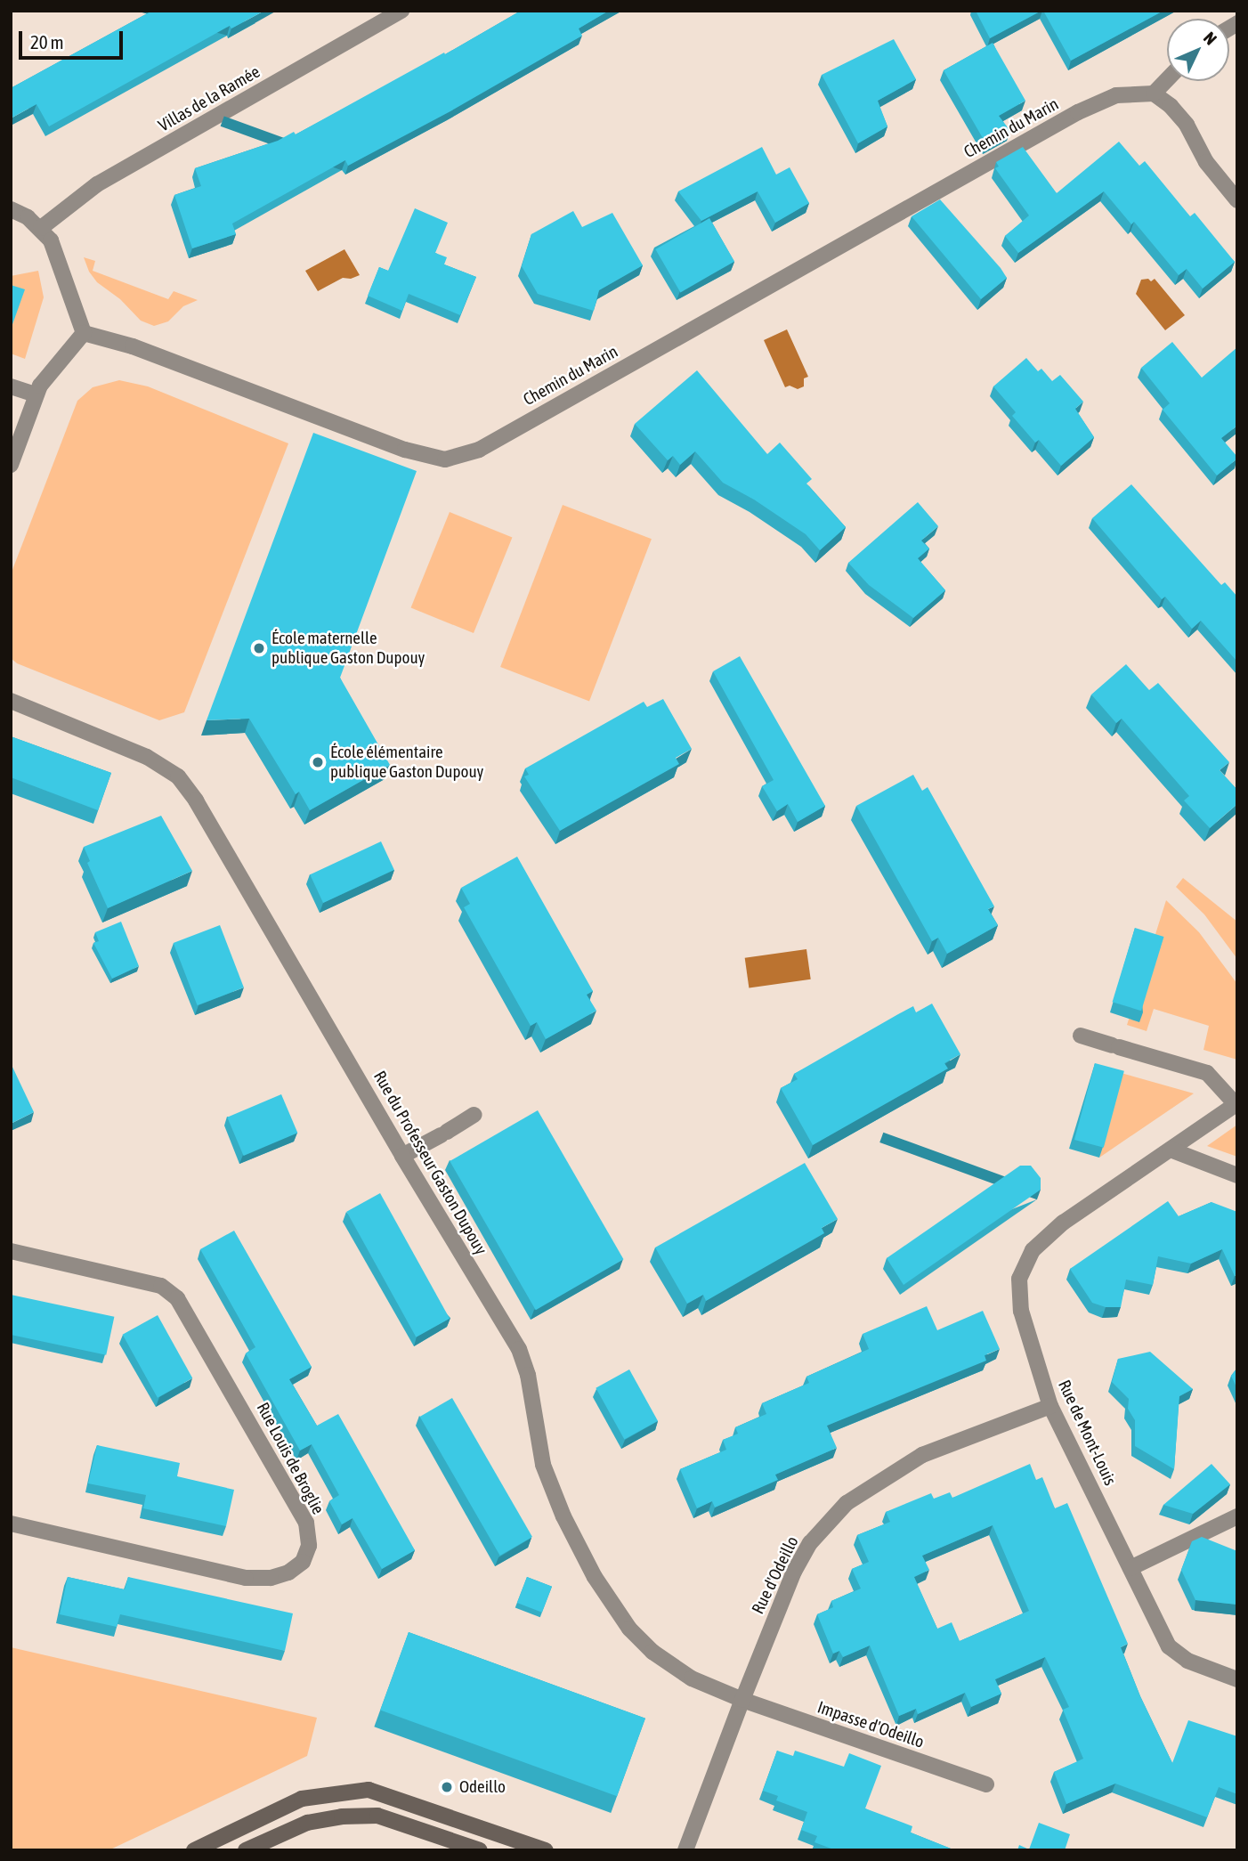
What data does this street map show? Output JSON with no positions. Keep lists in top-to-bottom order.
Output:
{
  "streets": {
    "street": [
      "Villas de la Ramée",
      "Chemin du Marin",
      "Rue du Professeur Gaston Dupouy",
      "Rue de Mont-Louis",
      "Rue Louis de Broglie",
      "Rue d'Odeillo",
      "Impasse d'Odeillo"
    ]
  },
  "crossings": [
    ["Rue du Professeur Gaston Dupouy", "Rue d'Odeillo"],
    ["Rue du Professeur Gaston Dupouy", "Impasse d'Odeillo"],
    ["Rue de Mont-Louis", "Rue d'Odeillo"],
    ["Rue d'Odeillo", "Impasse d'Odeillo"]
  ],
  "places": ["École maternelle publique Gaston Dupouy", "École élémentaire publique Gaston Dupouy", "Odeillo"],
  "scale_bar": "20 m",
  "north": "top right"
}
